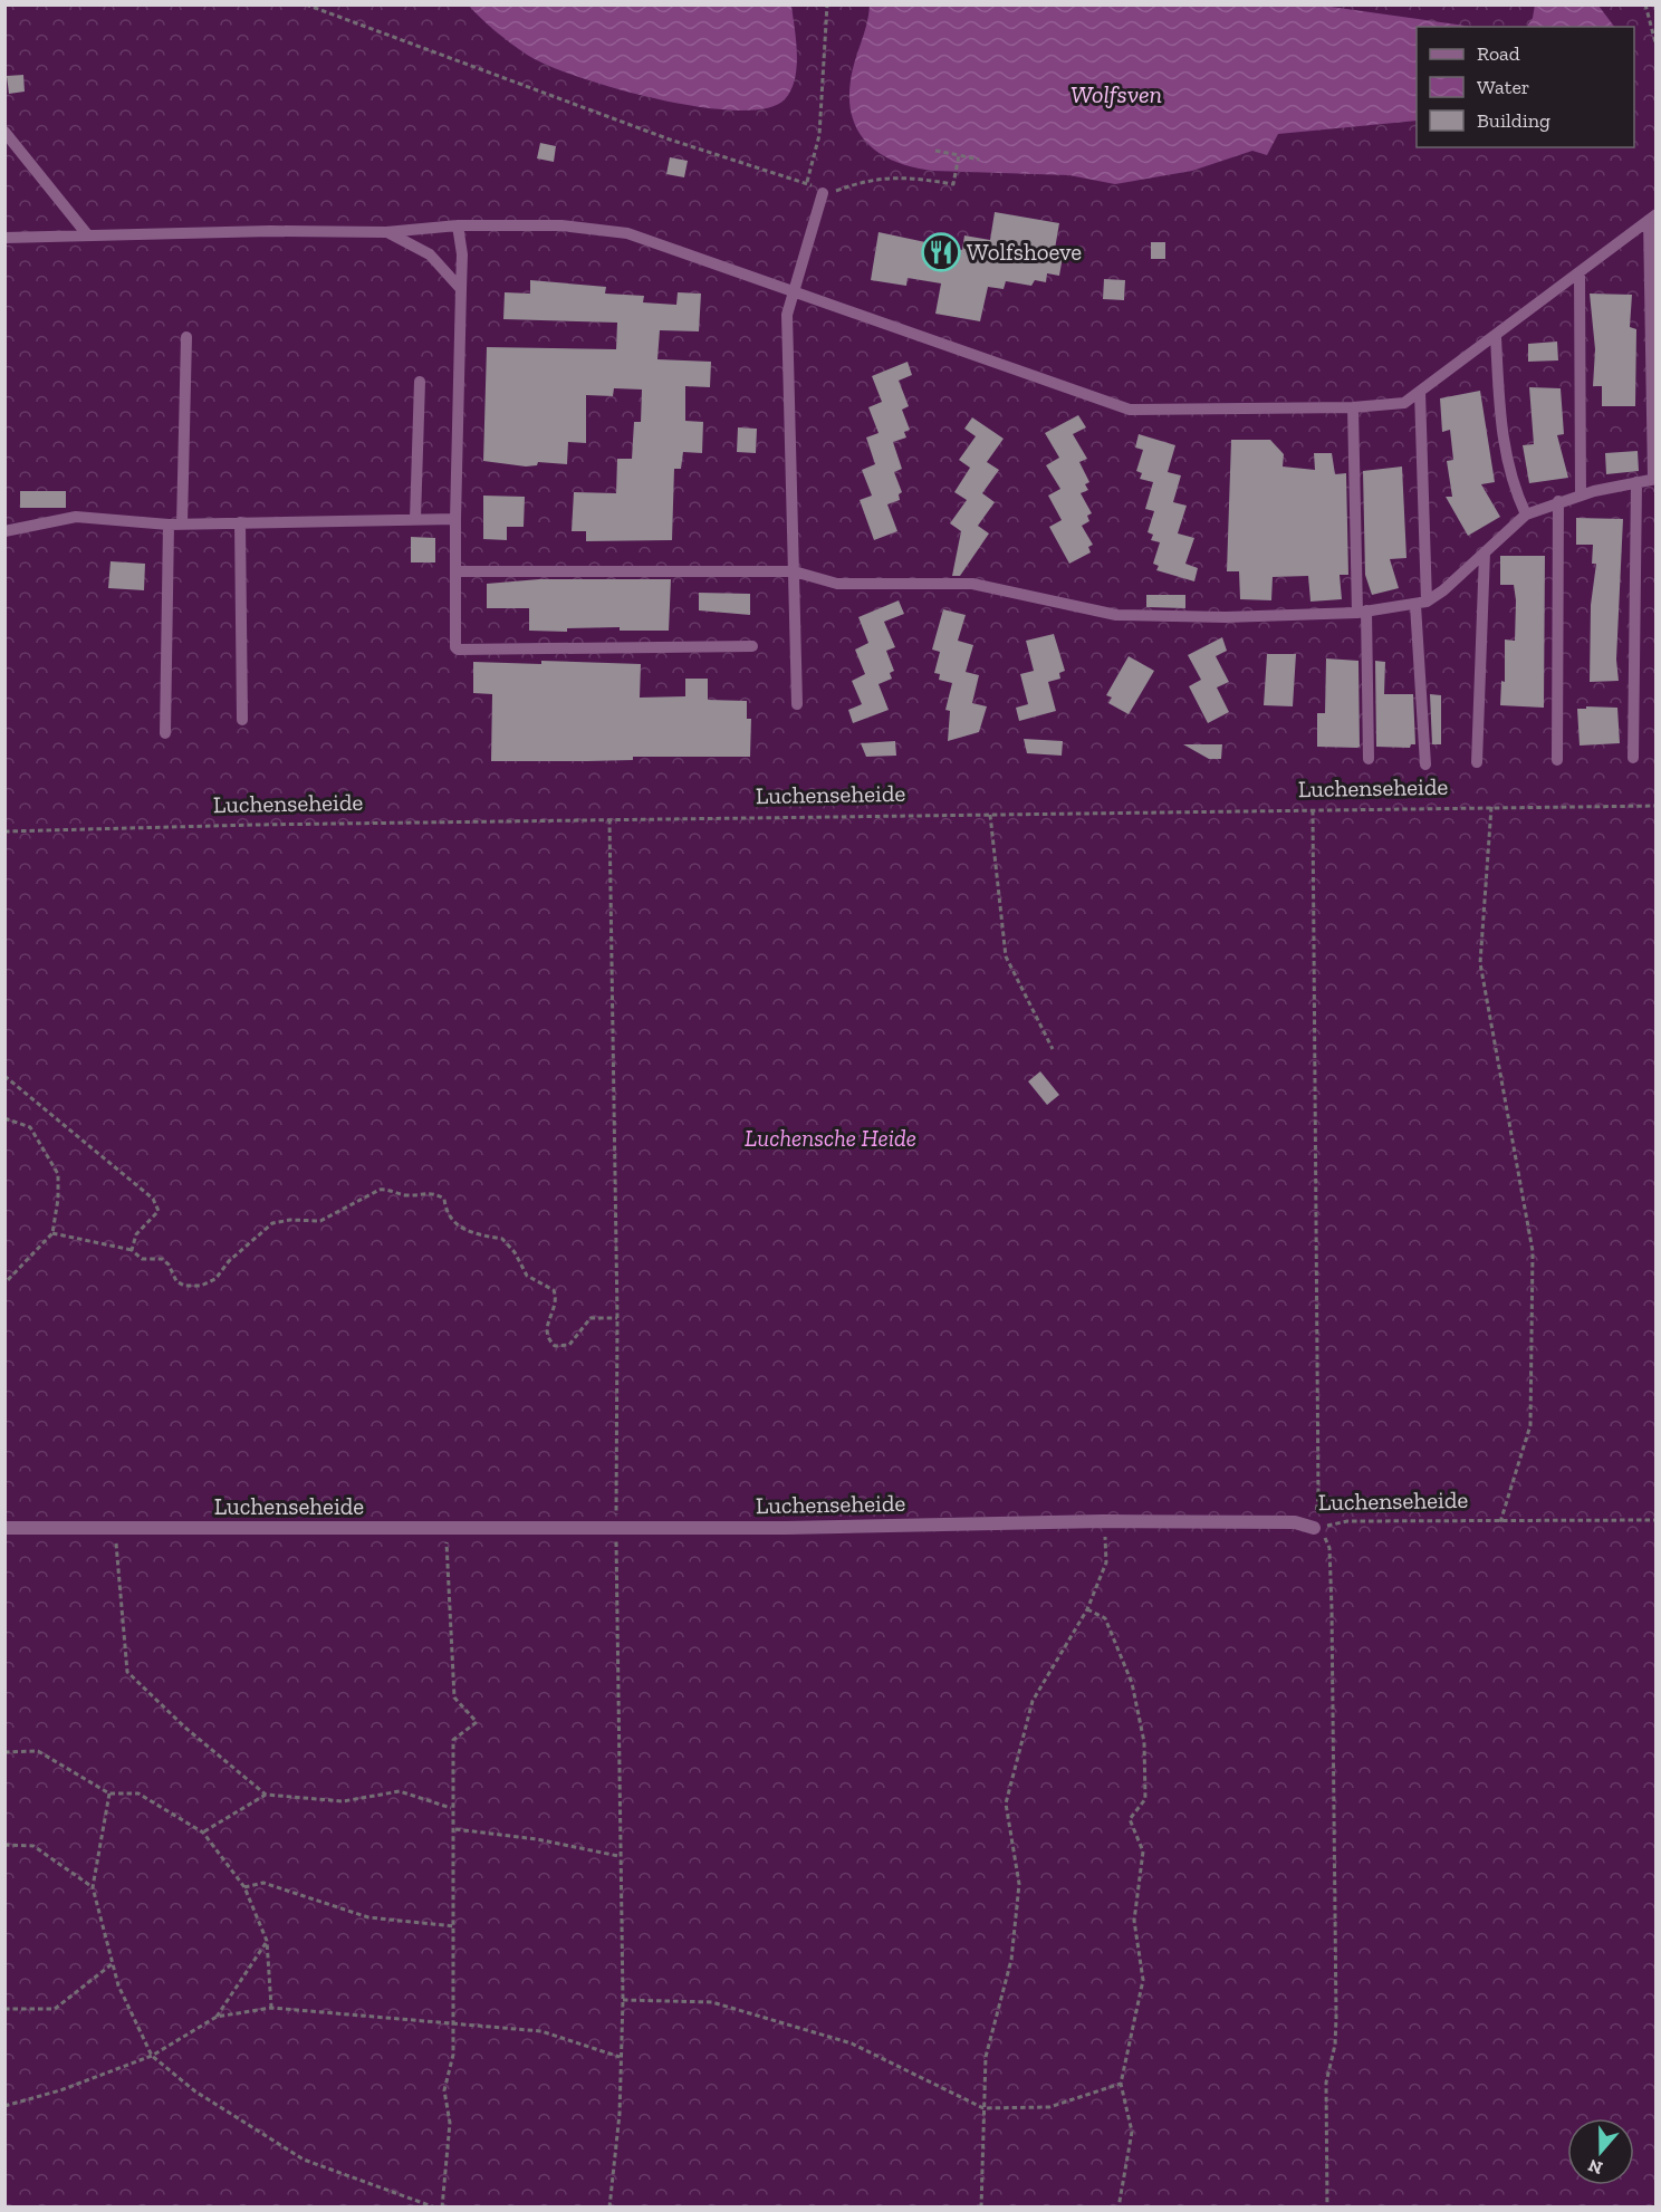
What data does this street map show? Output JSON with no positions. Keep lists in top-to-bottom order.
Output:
{
  "streets": {
    "street": ["Luchenseheide"]
  },
  "water": ["Wolfsven"],
  "parks": ["Luchensche Heide"],
  "places": {
    "restaurant": ["Wolfshoeve"]
  },
  "legend": ["Road", "Water", "Building"],
  "north": "bottom"
}
